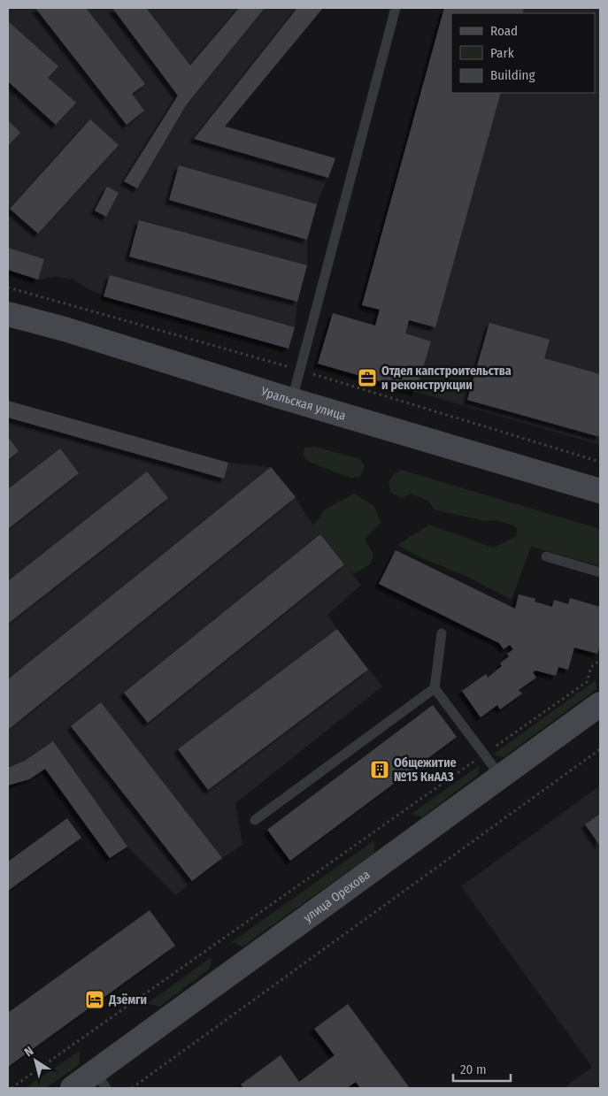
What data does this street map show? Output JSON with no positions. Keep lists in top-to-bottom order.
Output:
{
  "streets": {
    "street": ["Уральская улица", "улица Орехова"]
  },
  "places": {
    "office": ["Отдел капстроительства и реконструкции"],
    "building": ["Общежитие №15 КнААЗ"],
    "hotel": ["Дзёмги"]
  },
  "legend": ["Road", "Park", "Building"],
  "scale_bar": "20 m",
  "north": "top left"
}
